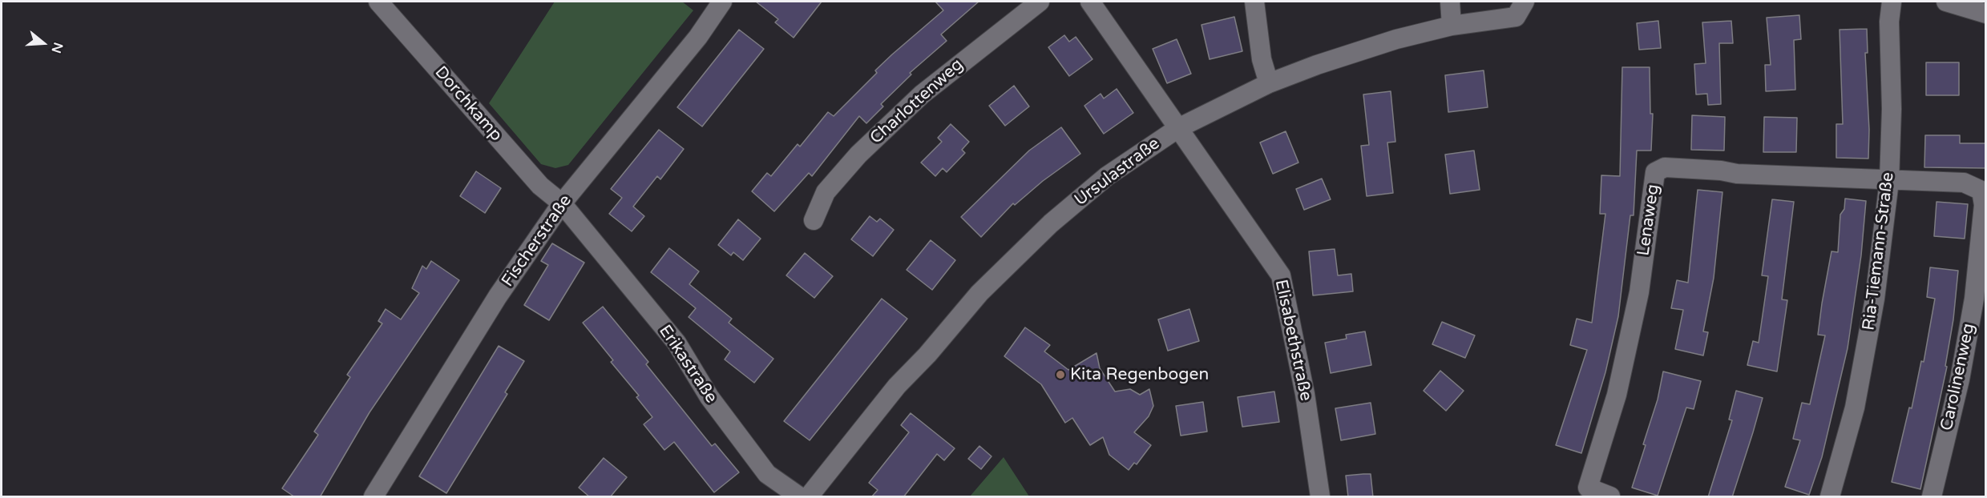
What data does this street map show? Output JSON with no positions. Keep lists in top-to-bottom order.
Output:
{
  "streets": {
    "street": [
      "Charlottenweg",
      "Dorchkamp",
      "Ursulastraße",
      "Lenaweg",
      "Fischerstraße",
      "Ria-Tiemann-Straße",
      "Elisabethstraße",
      "Erikastraße",
      "Carolinenweg"
    ]
  },
  "crossings": [
    ["Dorchkamp", "Fischerstraße"],
    ["Dorchkamp", "Erikastraße"],
    ["Ursulastraße", "Elisabethstraße"],
    ["Lenaweg", "Ria-Tiemann-Straße"],
    ["Lenaweg", "Carolinenweg"],
    ["Fischerstraße", "Erikastraße"]
  ],
  "places": ["Kita Regenbogen"],
  "north": "right"
}
